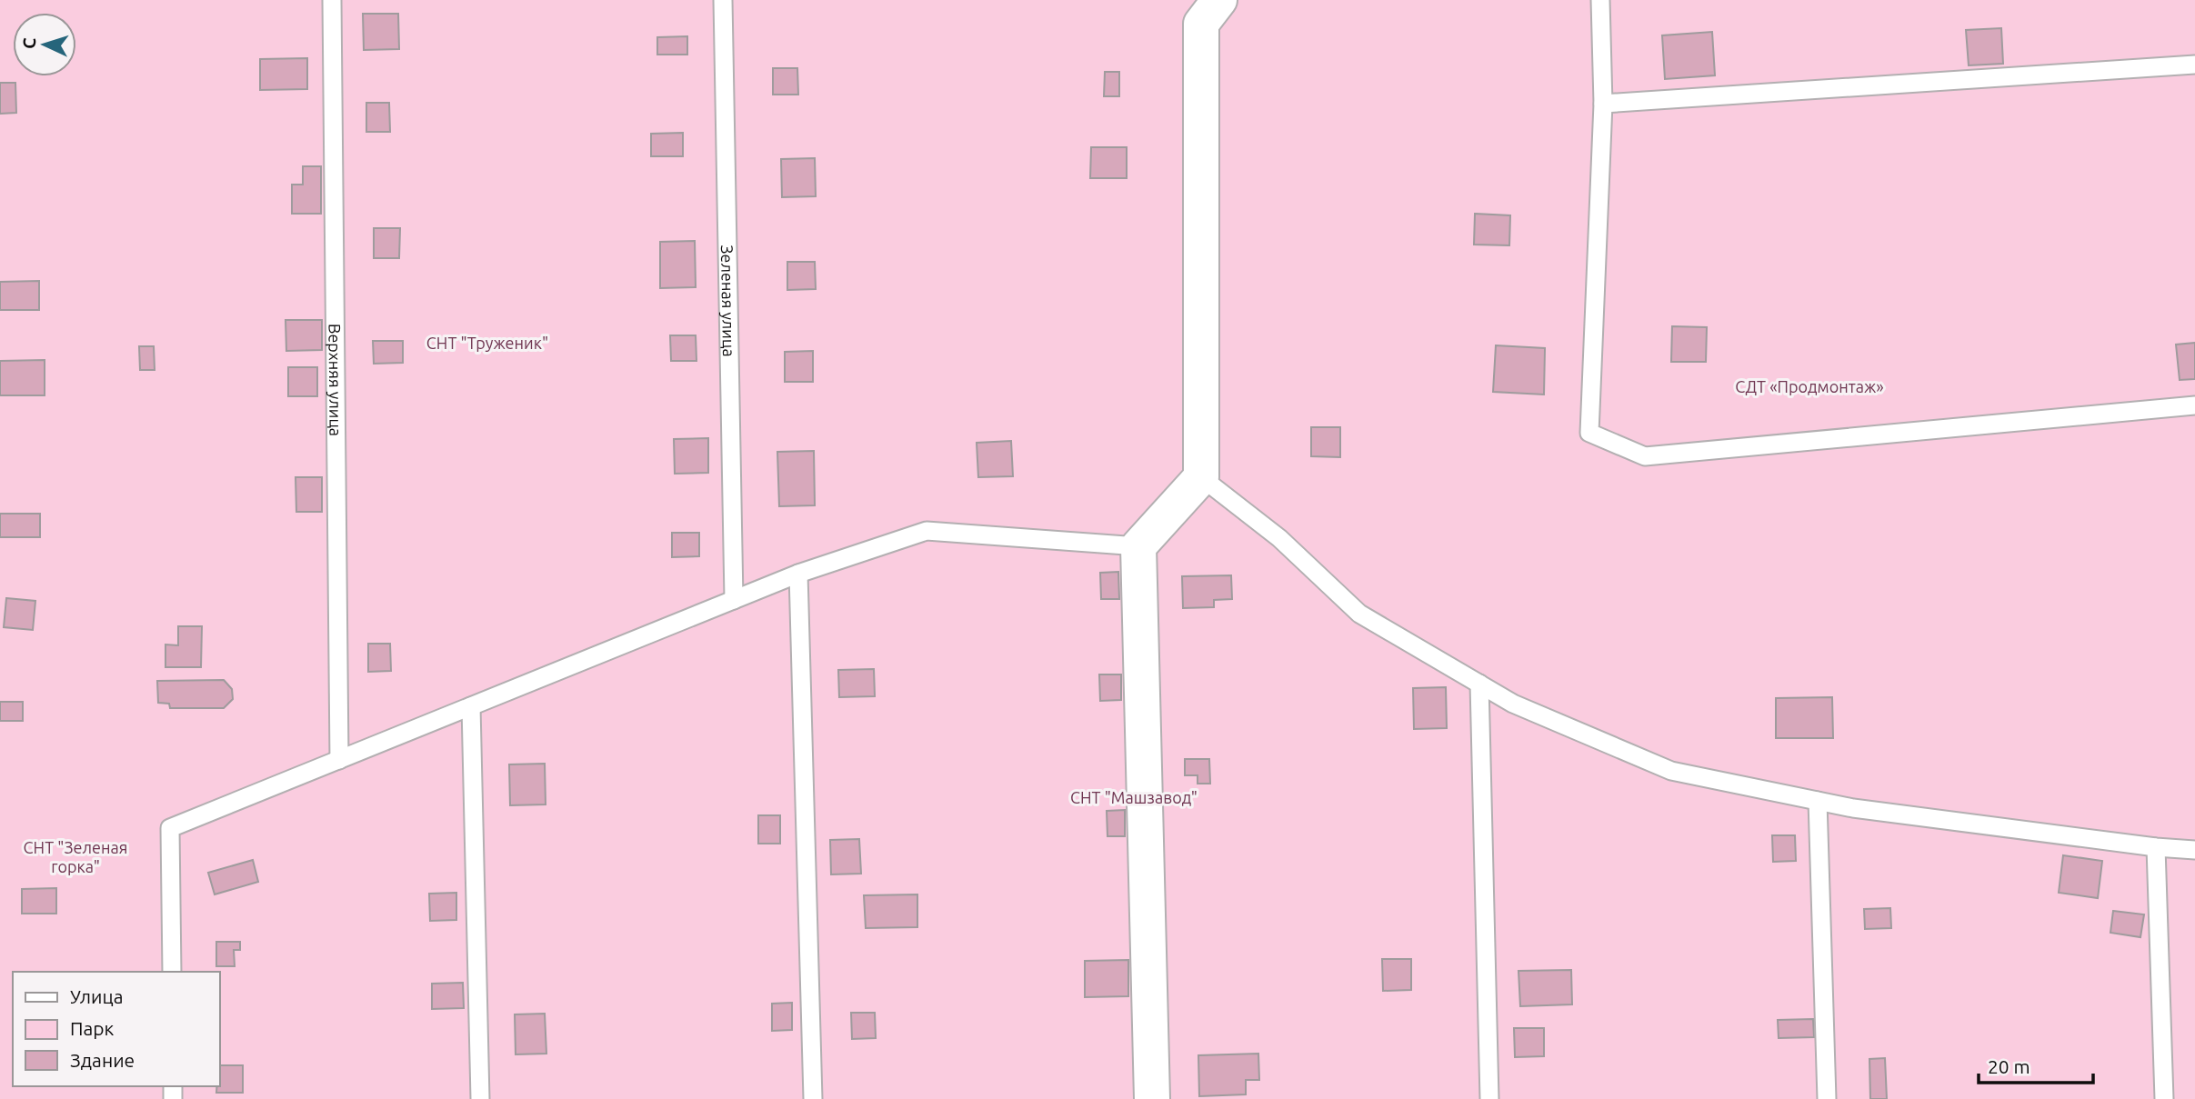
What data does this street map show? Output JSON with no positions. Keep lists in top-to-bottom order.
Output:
{
  "streets": {
    "lane": ["Зеленая улица", "Верхняя улица"]
  },
  "parks": [
    "СНТ \"Труженик\"",
    "СДТ «Продмонтаж»",
    "СНТ \"Машзавод\"",
    "СНТ \"Зеленая горка\""
  ],
  "legend": ["Улица", "Парк", "Здание"],
  "scale_bar": "20 m",
  "north": "left"
}
